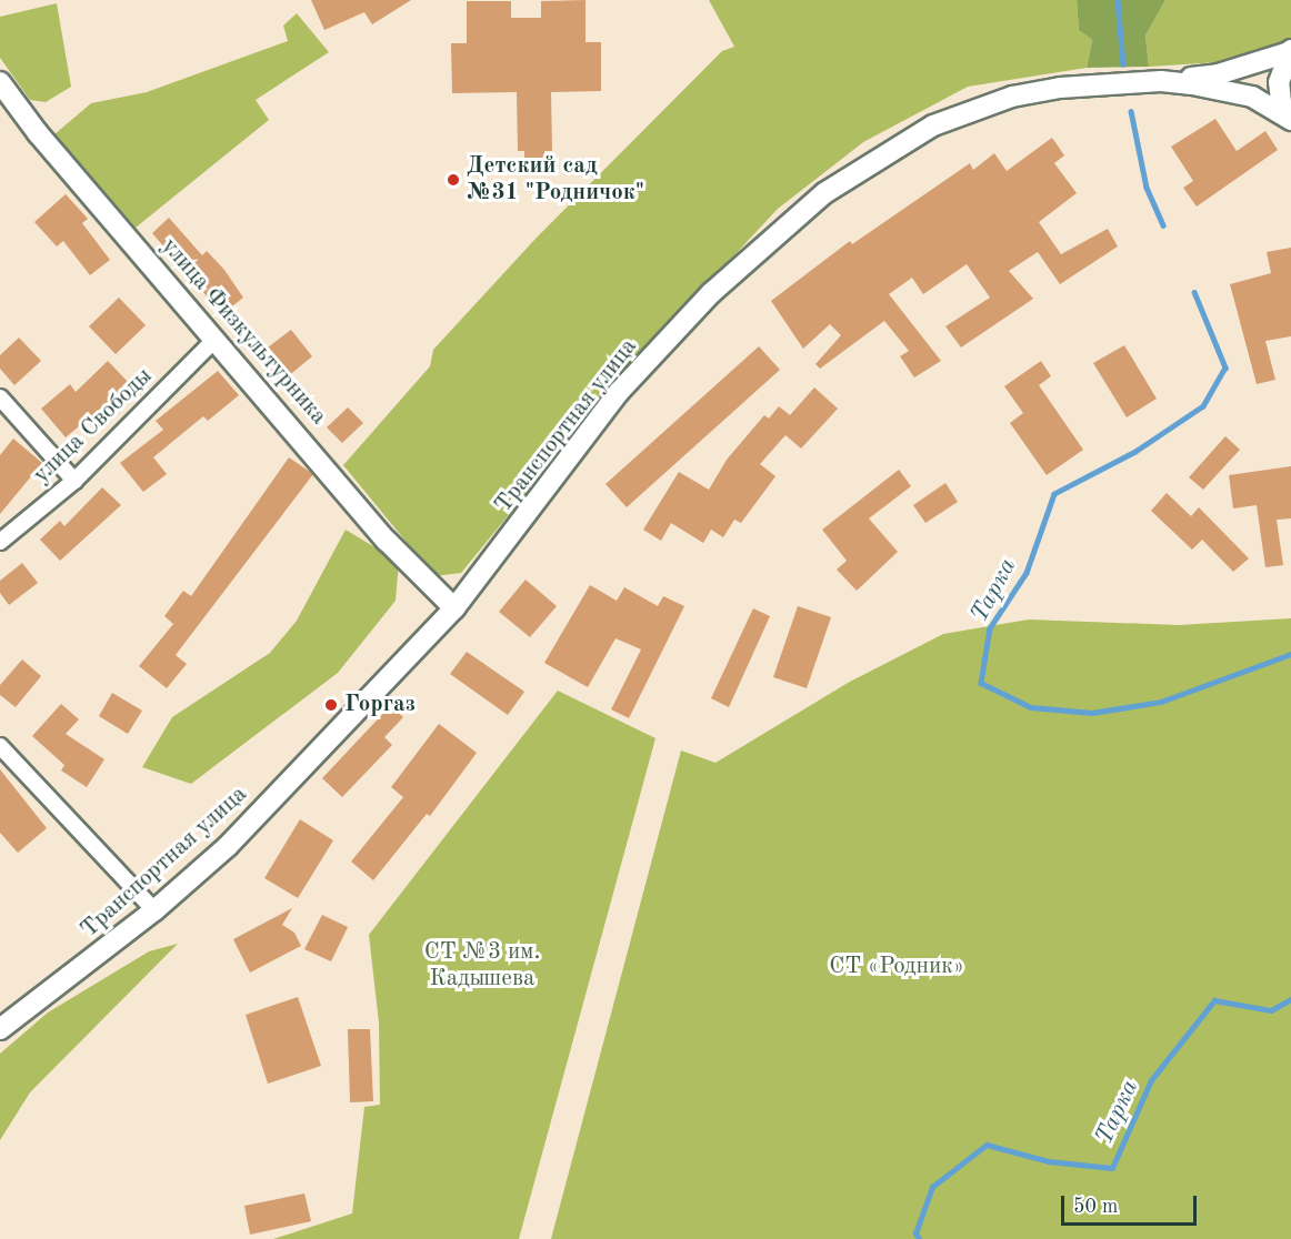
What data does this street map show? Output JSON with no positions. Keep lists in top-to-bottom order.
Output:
{
  "streets": {
    "street": ["улица Физкультурника", "улица Свободы", "Транспортная улица"]
  },
  "crossings": [
    ["улица Физкультурника", "улица Свободы"],
    ["улица Физкультурника", "Транспортная улица"]
  ],
  "water": ["Тарка"],
  "parks": ["СТ №3 им. Кадышева", "СТ «Родник»"],
  "places": ["Детский сад №31 \"Родничок\"", "Горгаз"],
  "scale_bar": "50 m"
}
